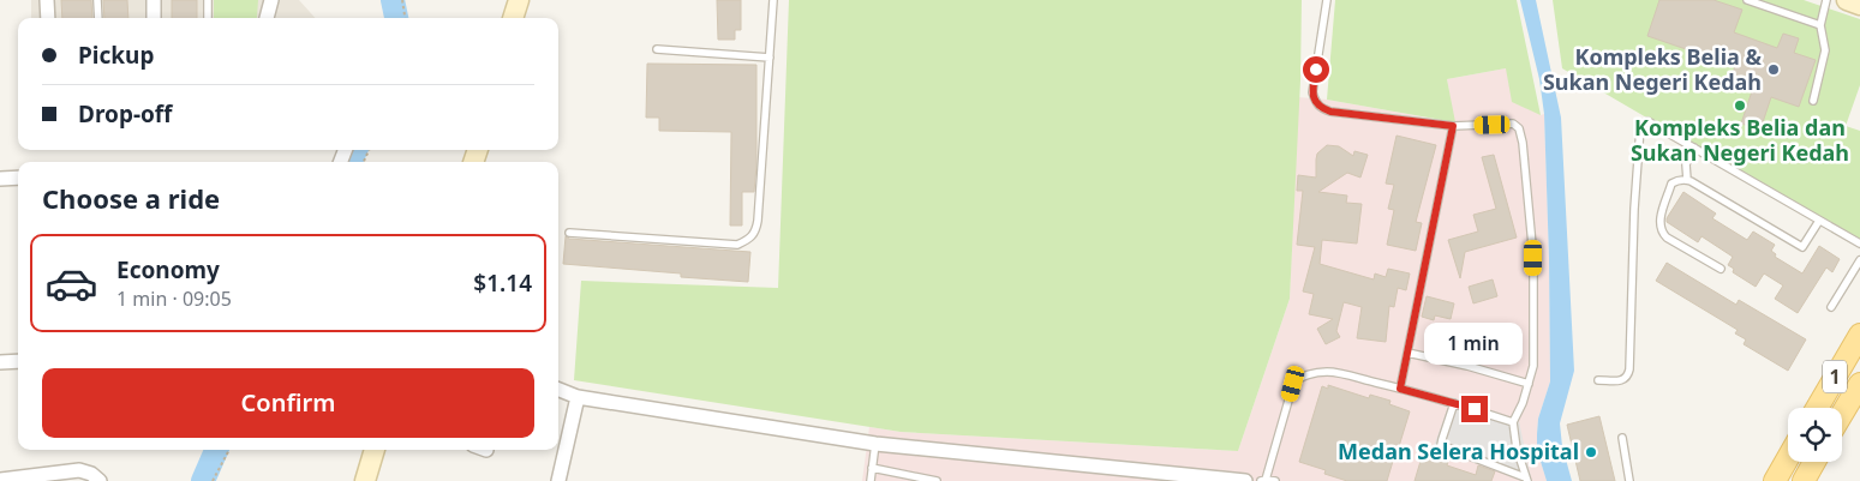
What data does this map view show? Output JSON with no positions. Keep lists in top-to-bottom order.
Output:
{
  "streets": {
    "main road": ["1"]
  },
  "places": ["Kompleks Belia & Sukan Negeri Kedah", "Kompleks Belia dan Sukan Negeri Kedah", "Medan Selera Hospital"],
  "page": {
    "banner": ["Pickup", "Drop-off"],
    "heading": "Choose a ride",
    "list": [
      {
        "name": "Economy",
        "note": "1 min · 09:05",
        "value": "$1.14"
      }
    ],
    "bubble": "1 min",
    "buttons": "Confirm"
  }
}
